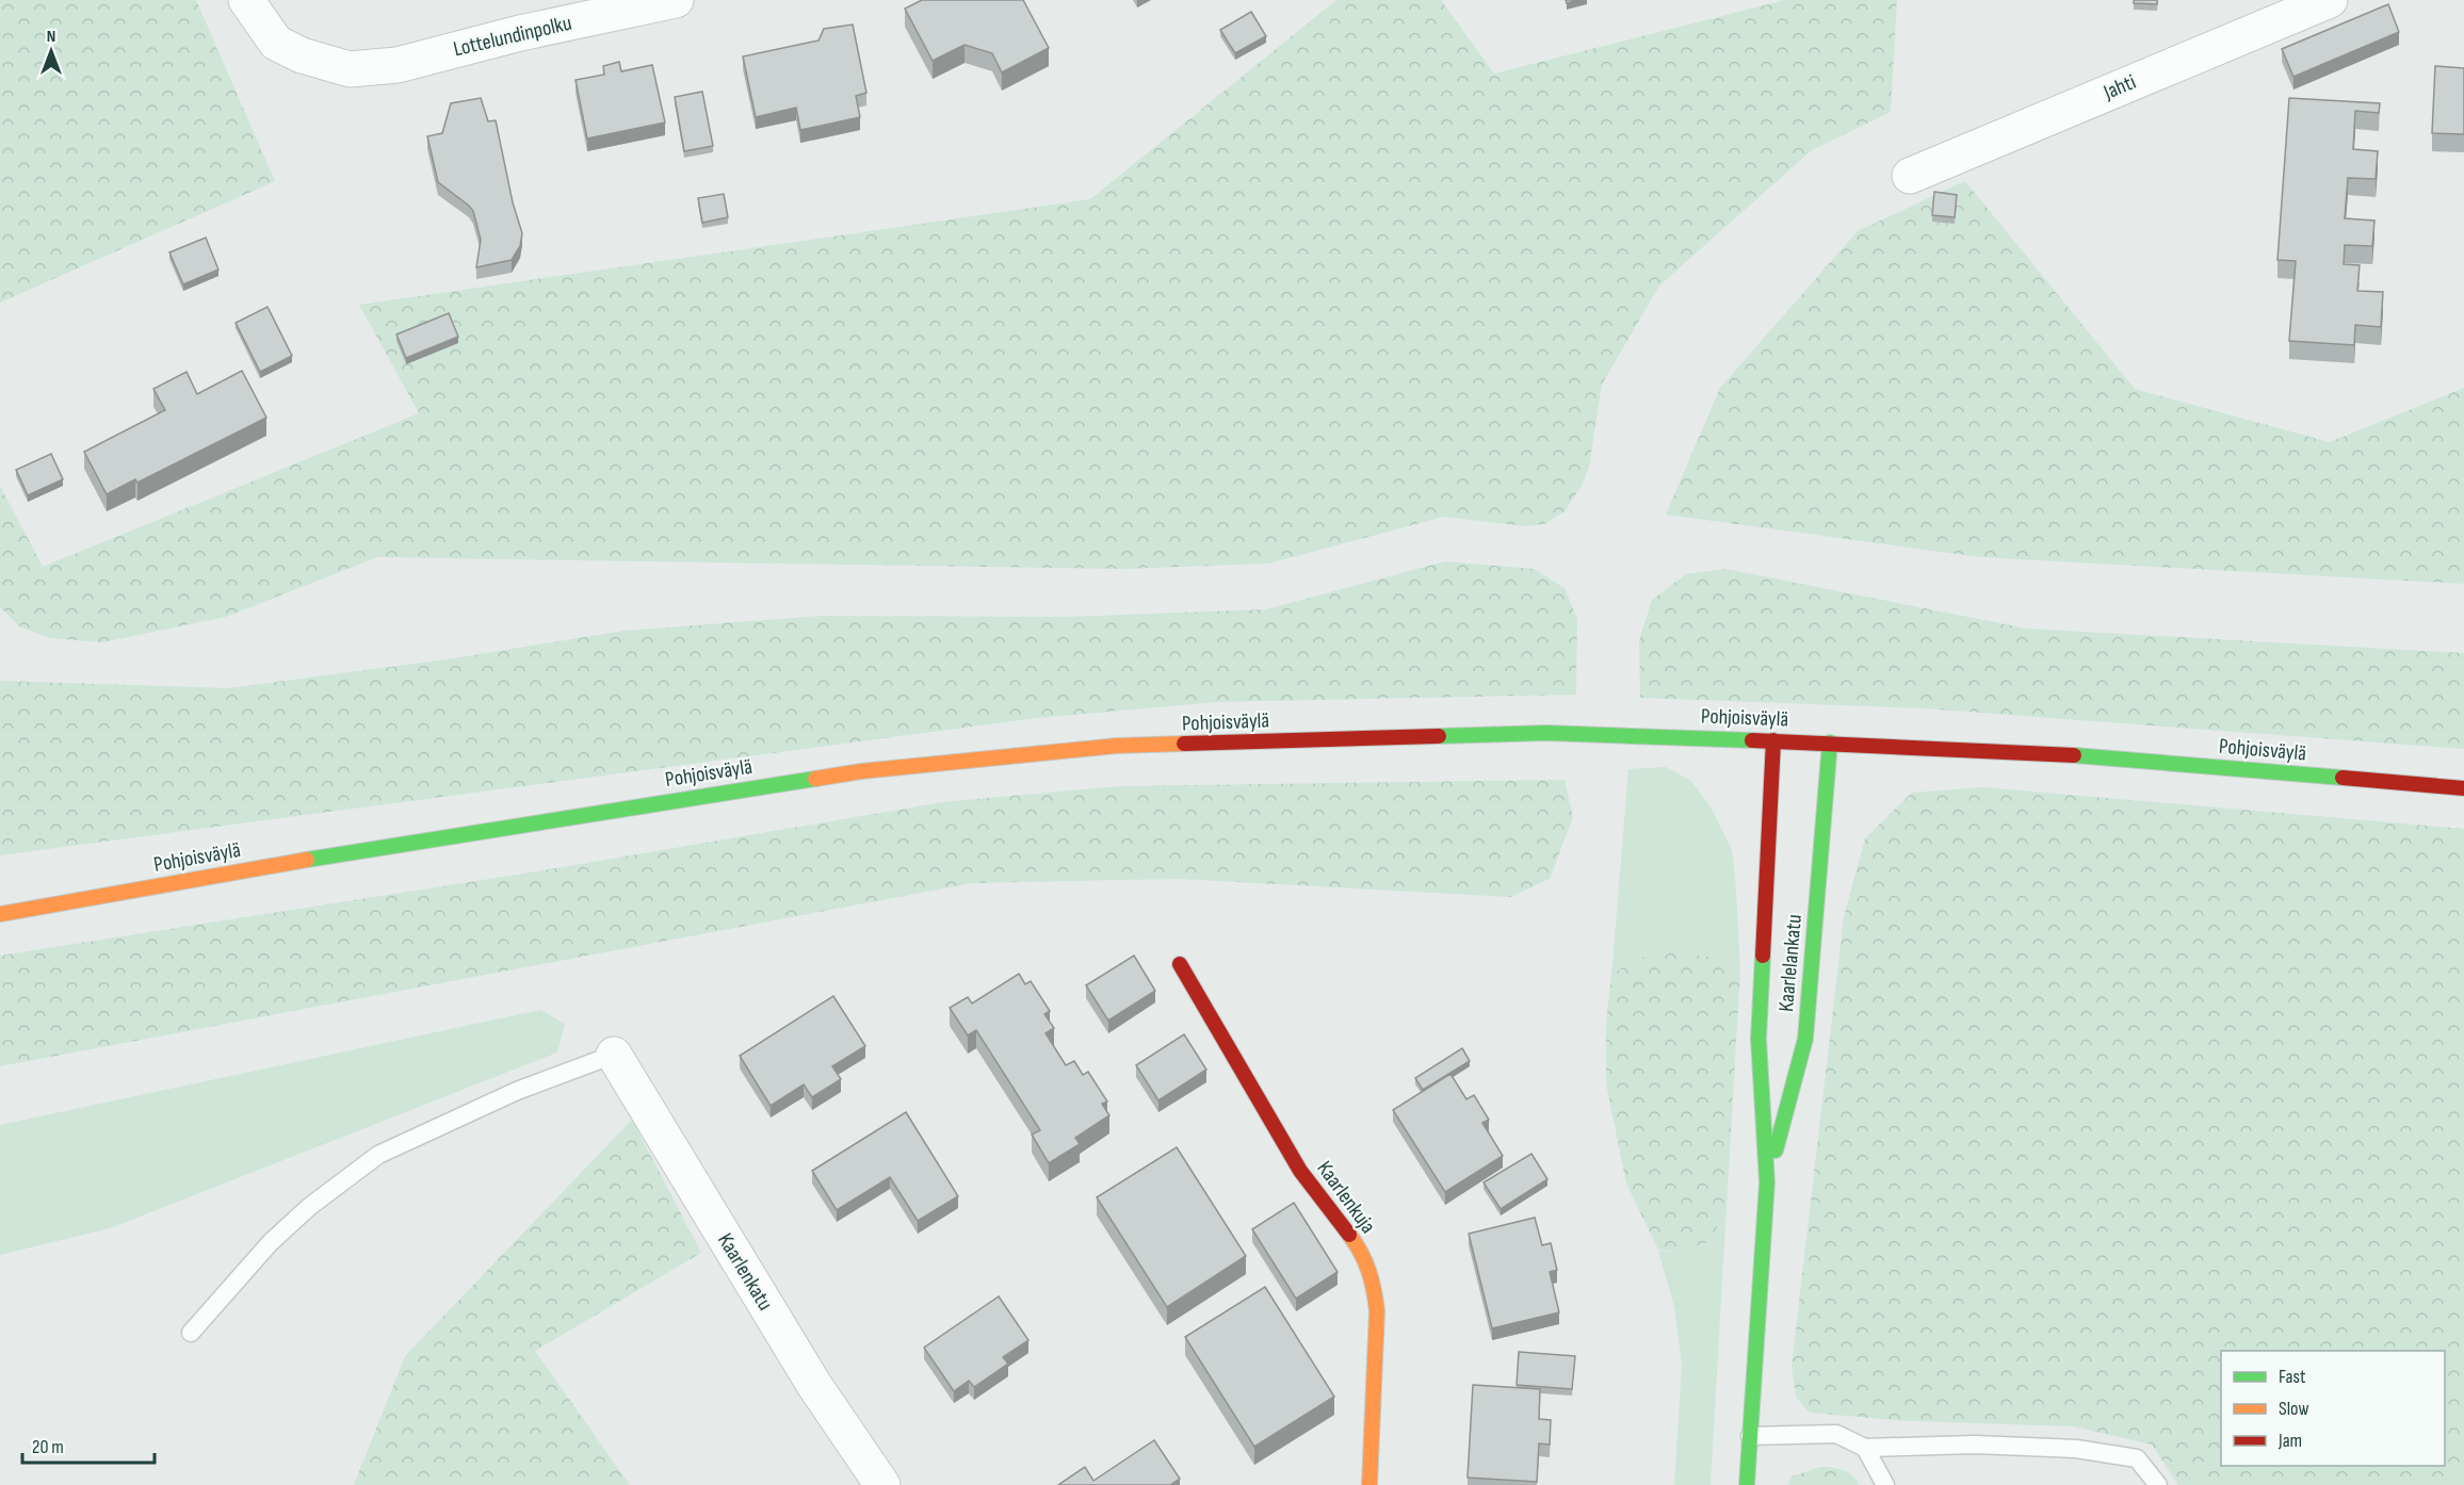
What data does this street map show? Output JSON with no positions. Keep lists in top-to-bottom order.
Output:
{
  "streets": {
    "main road": ["Pohjoisväylä", "Kaarlelankatu", "Kaarlenkuja"],
    "street": ["Lottelundinpolku", "Jahti", "Kaarlenkatu"]
  },
  "crossings": [
    ["Pohjoisväylä", "Kaarlelankatu"]
  ],
  "legend": ["Fast", "Slow", "Jam"],
  "scale_bar": "20 m",
  "north": "top"
}
